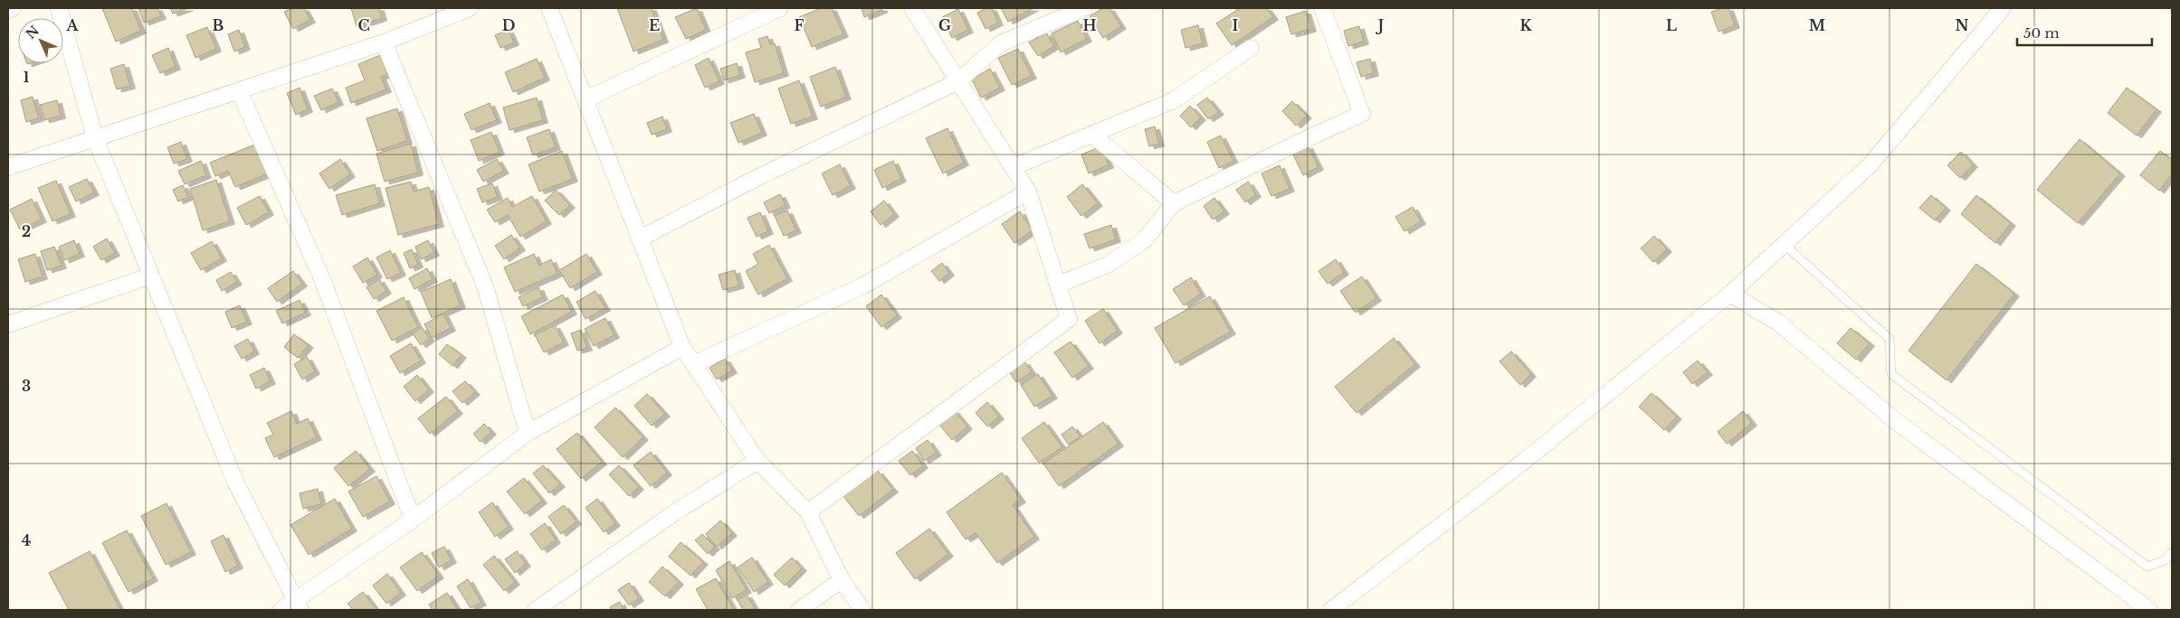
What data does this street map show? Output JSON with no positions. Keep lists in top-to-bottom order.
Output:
{
  "scale_bar": "50 m",
  "north": "top left",
  "grid": {
    "columns": [
      "A",
      "B",
      "C",
      "D",
      "E",
      "F",
      "G",
      "H",
      "I",
      "J",
      "K",
      "L",
      "M",
      "N"
    ],
    "rows": [
      "1",
      "2",
      "3",
      "4"
    ]
  }
}
